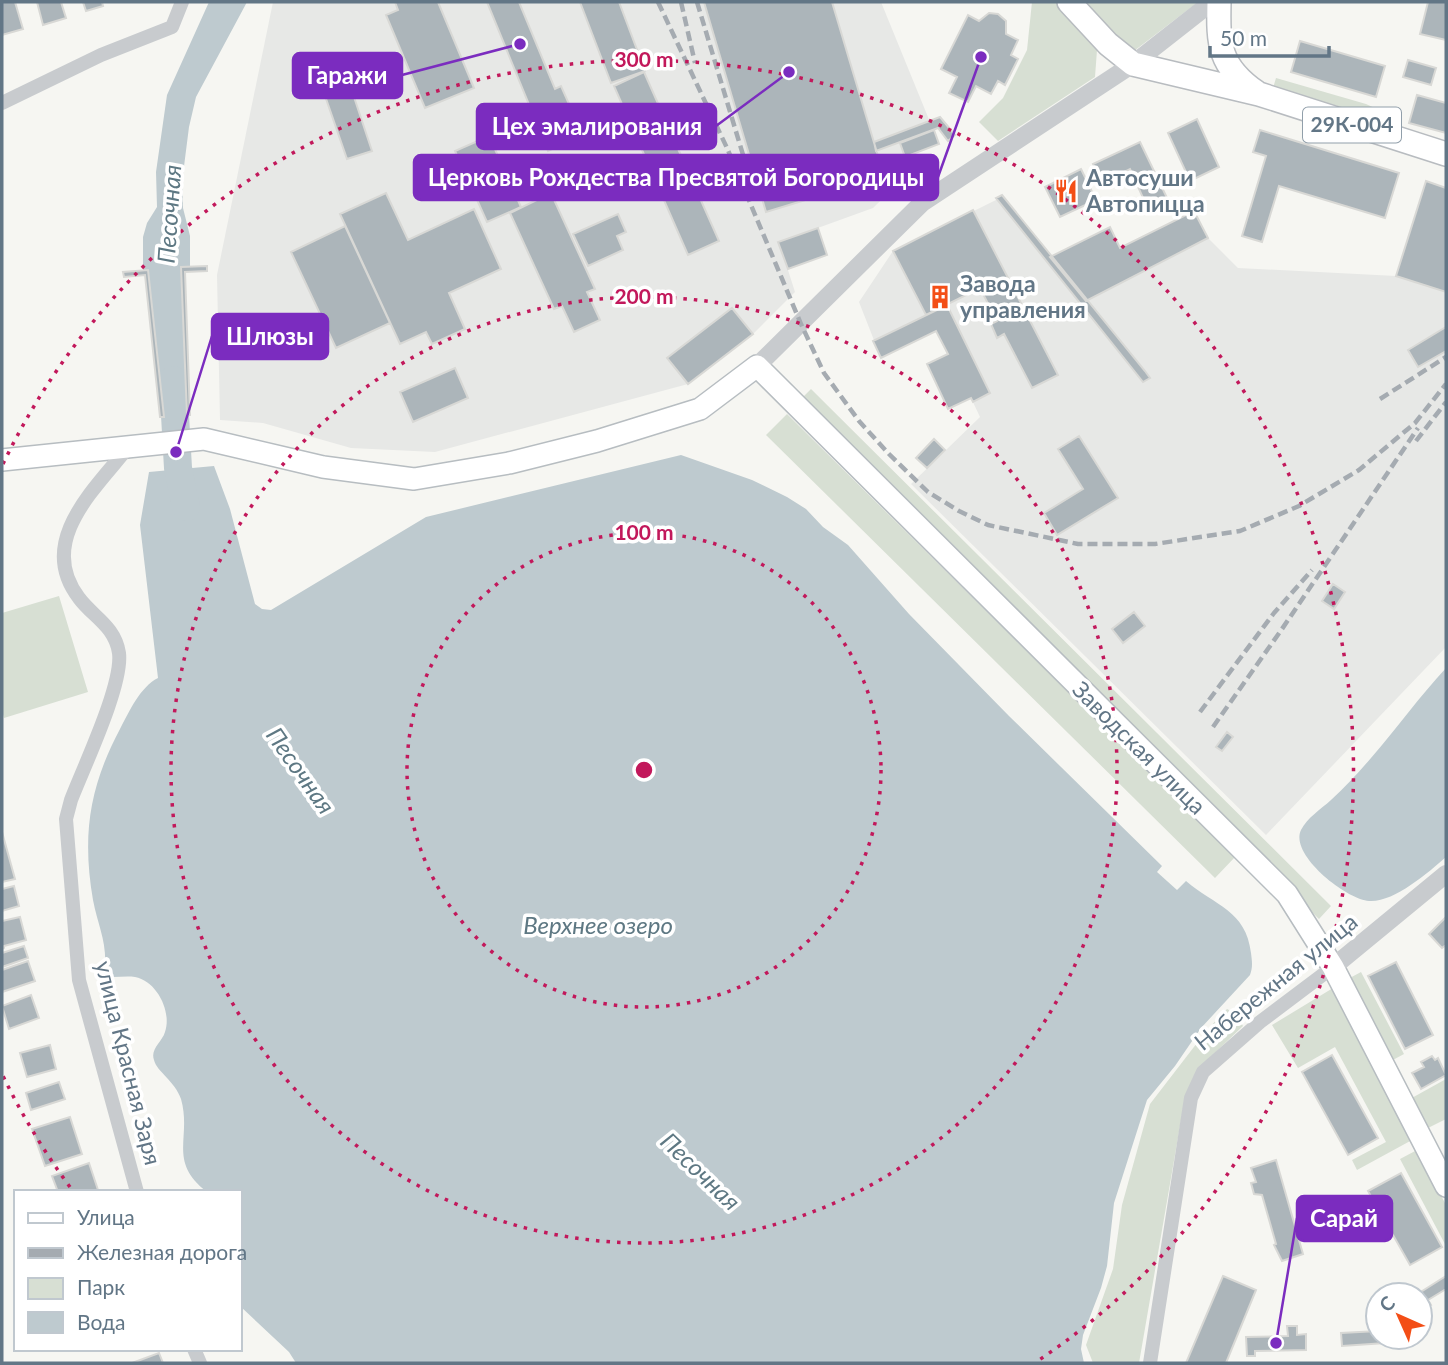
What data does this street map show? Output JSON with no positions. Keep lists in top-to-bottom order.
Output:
{
  "streets": {
    "main road": ["29К-004", "Заводская улица"],
    "street": ["Набережная улица", "улица Красная Заря"]
  },
  "crossings": [
    ["Заводская улица", "Набережная улица"]
  ],
  "water": ["Песочная", "Верхнее озеро"],
  "places": {
    "other": [
      "Гаражи",
      "Церковь Рождества Пресвятой Богородицы",
      "Цех эмалирования",
      "Шлюзы",
      "Сарай"
    ],
    "restaurant": ["Автосуши Автопицца"],
    "building": ["Завода управления"]
  },
  "legend": [
    "Улица",
    "Железная дорога",
    "Парк",
    "Вода"
  ],
  "scale_bar": "50 m",
  "north": "top left",
  "rings": ["300 m", "200 m", "100 m"]
}
